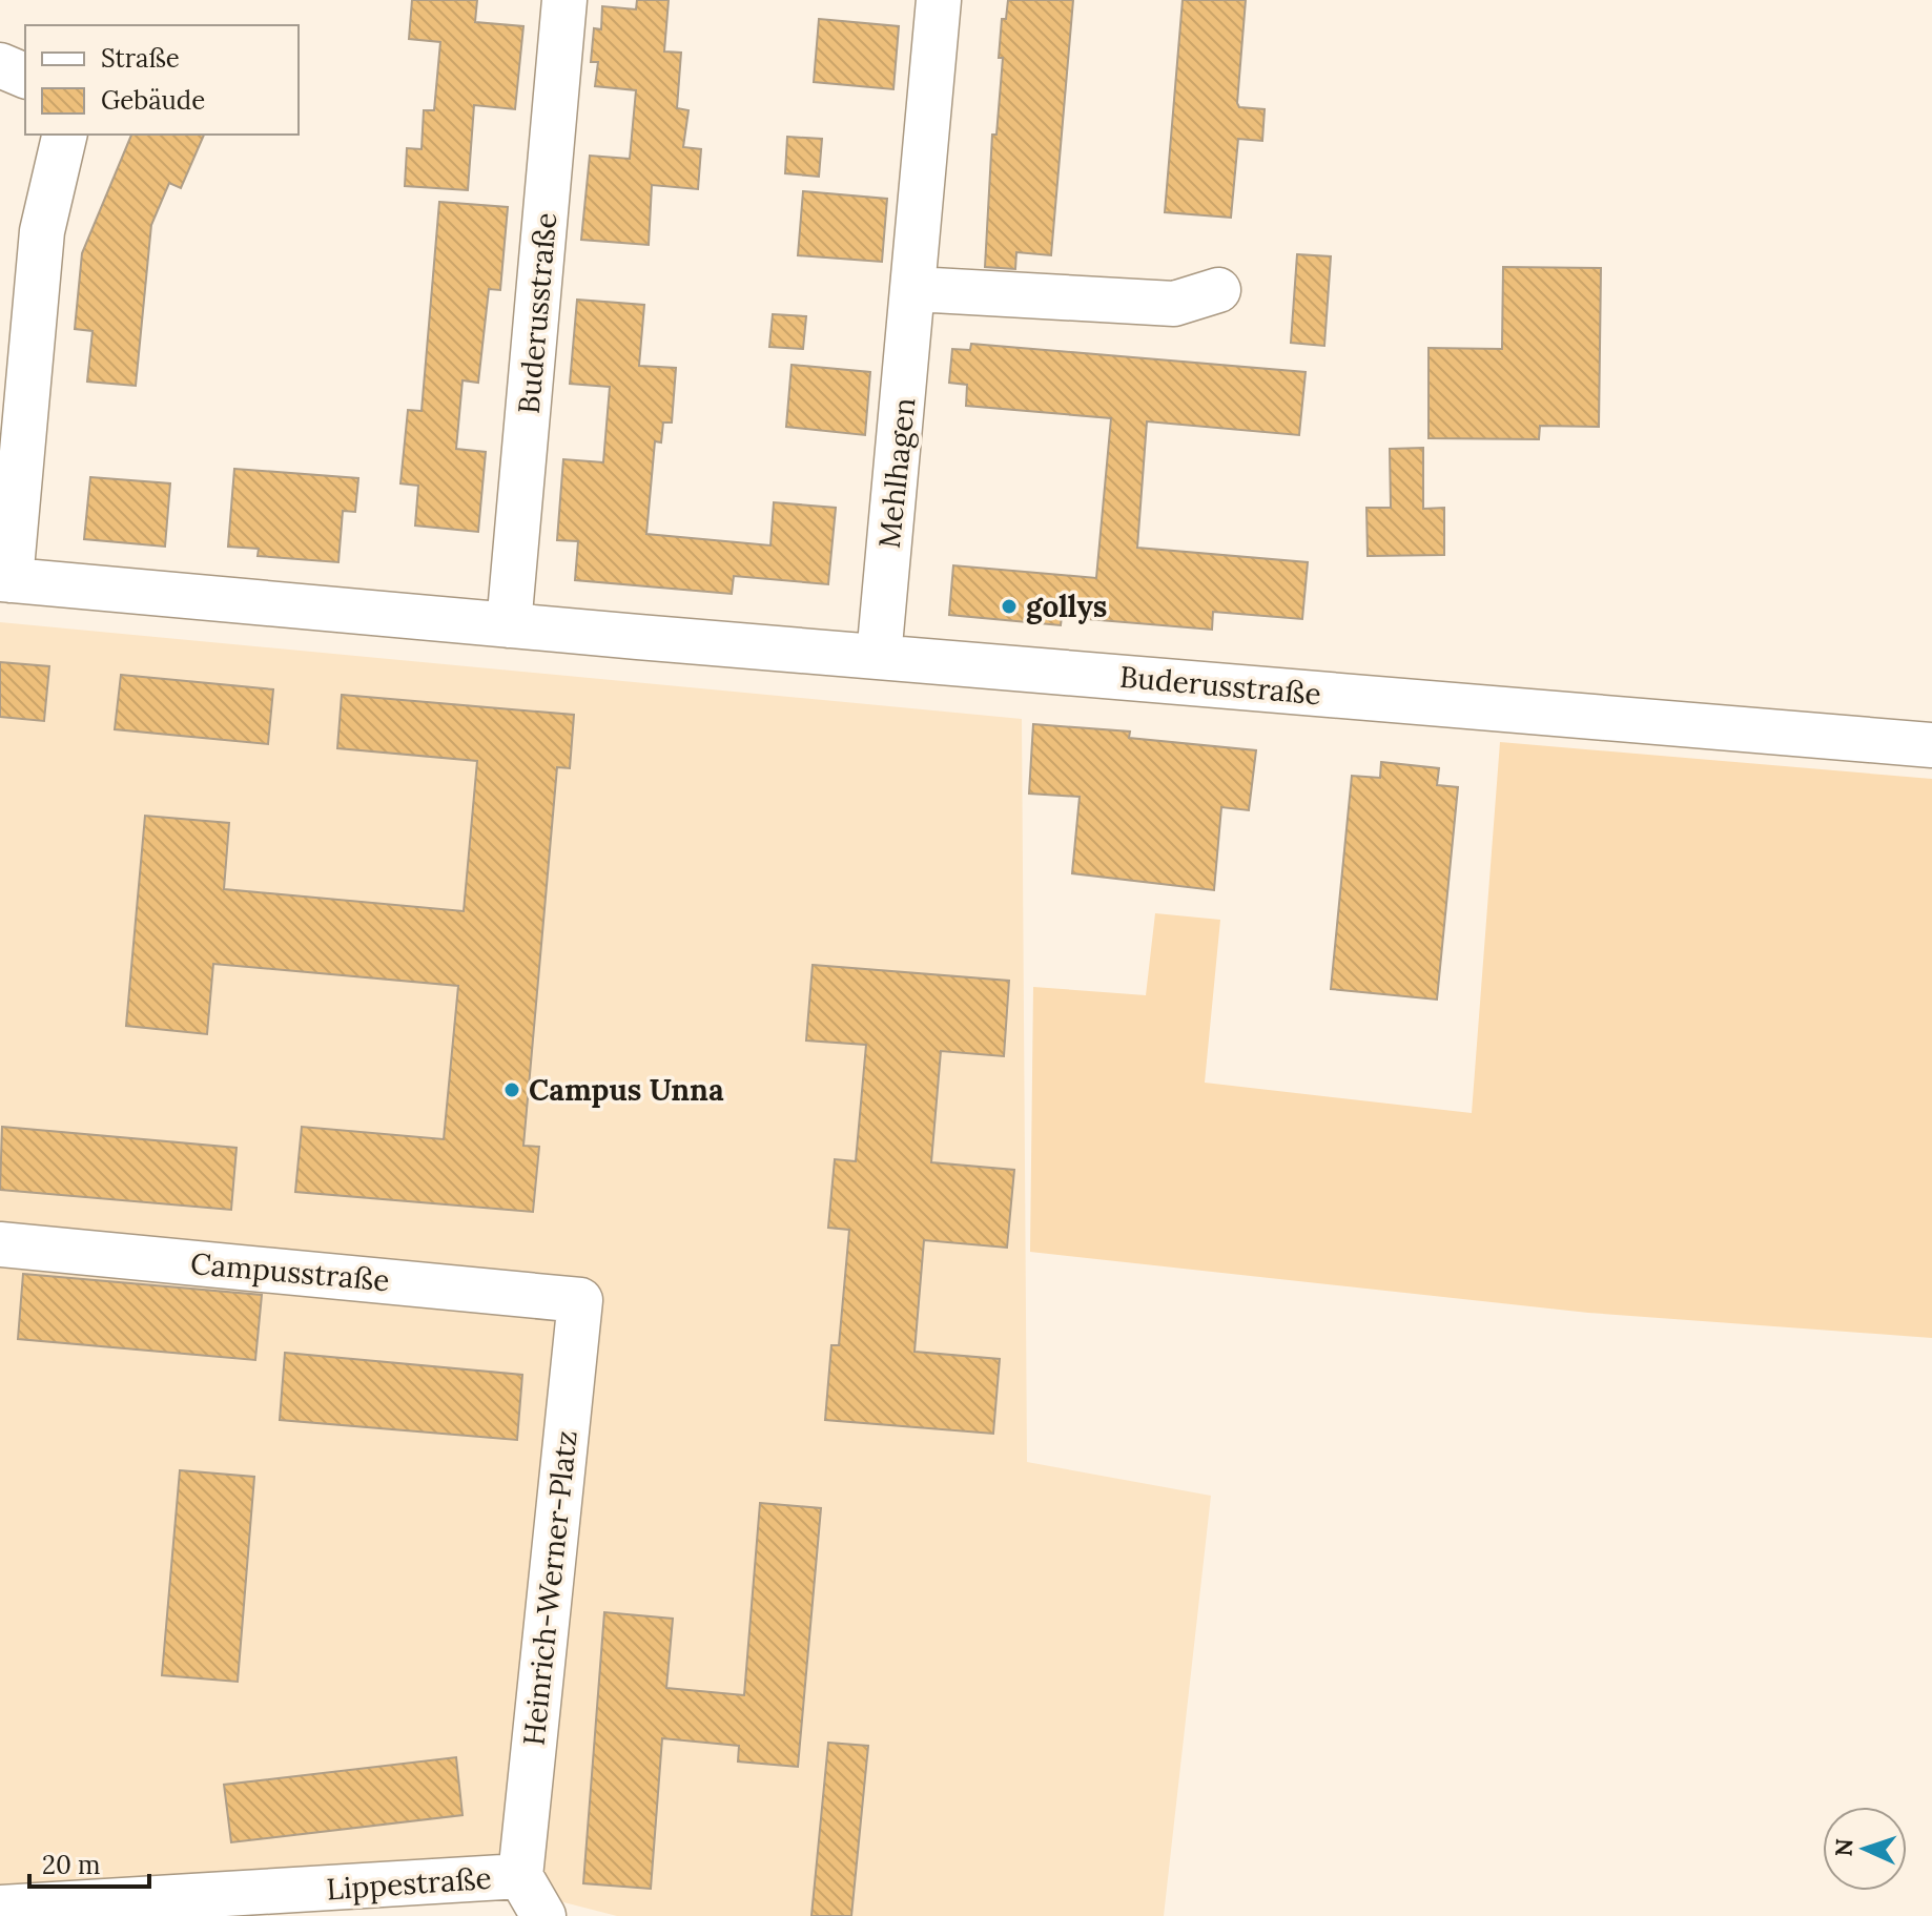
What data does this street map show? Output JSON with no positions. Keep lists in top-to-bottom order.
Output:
{
  "streets": {
    "street": [
      "Buderusstraße",
      "Mehlhagen",
      "Campusstraße",
      "Heinrich-Werner-Platz",
      "Lippestraße"
    ]
  },
  "crossings": [
    ["Buderusstraße", "Mehlhagen"],
    ["Campusstraße", "Heinrich-Werner-Platz"],
    ["Heinrich-Werner-Platz", "Lippestraße"]
  ],
  "places": ["gollys", "Campus Unna"],
  "legend": ["Straße", "Gebäude"],
  "scale_bar": "20 m",
  "north": "left"
}
